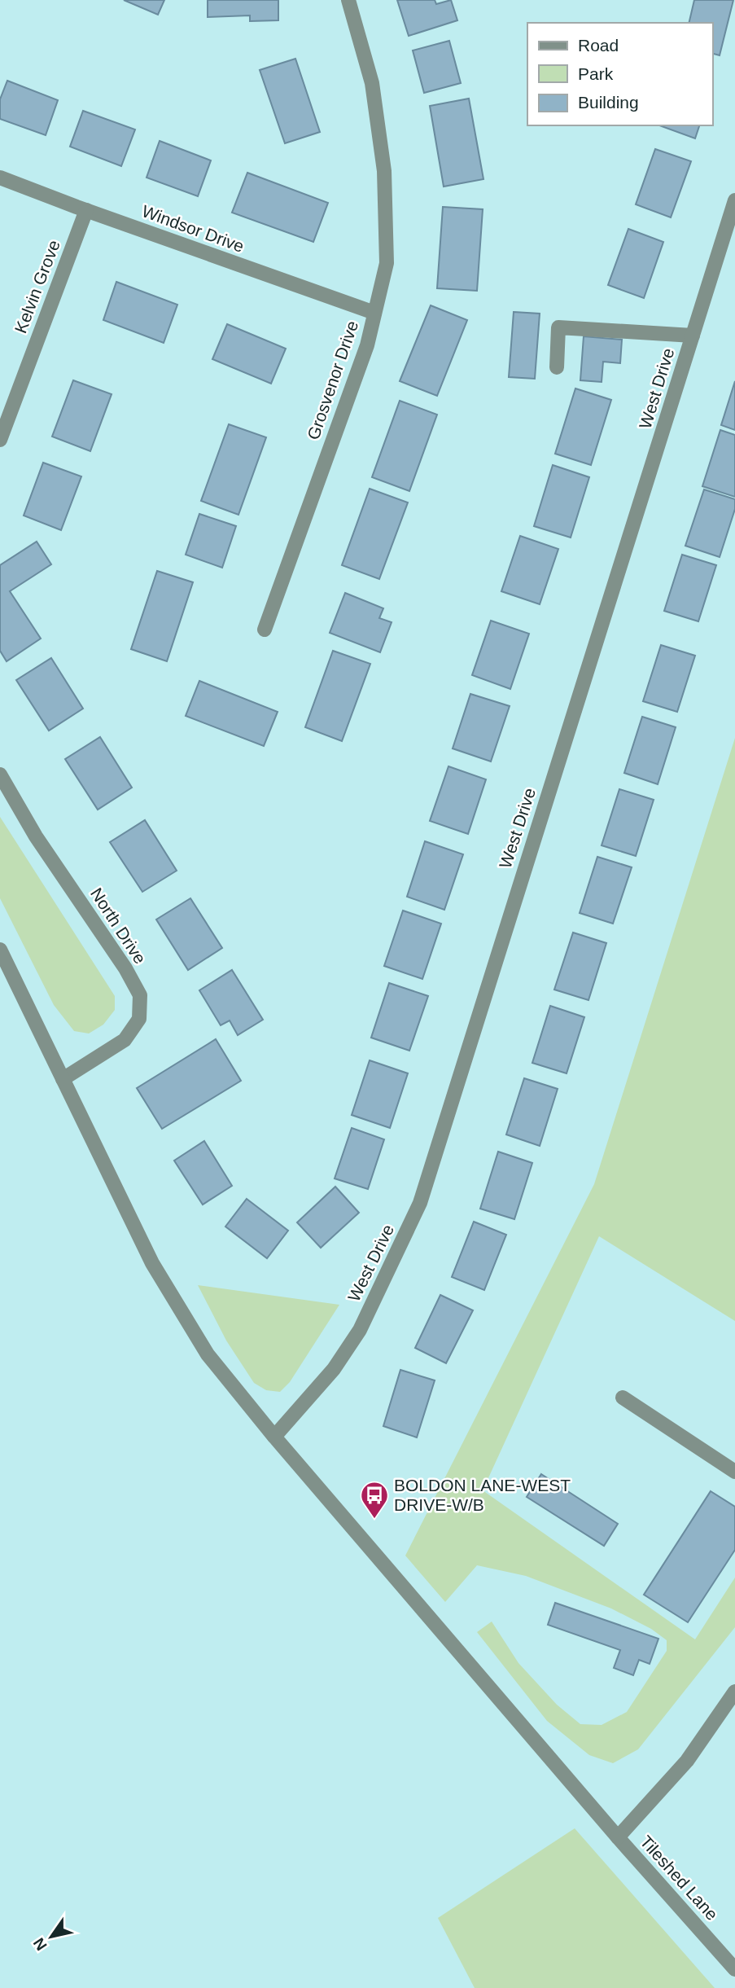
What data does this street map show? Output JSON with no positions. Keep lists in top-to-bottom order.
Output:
{
  "streets": {
    "street": [
      "Windsor Drive",
      "Kelvin Grove",
      "Grosvenor Drive",
      "West Drive",
      "North Drive",
      "Tileshed Lane"
    ]
  },
  "crossings": [
    ["Windsor Drive", "Kelvin Grove"],
    ["Windsor Drive", "Grosvenor Drive"],
    ["West Drive", "Tileshed Lane"],
    ["North Drive", "Tileshed Lane"]
  ],
  "places": {
    "bus stop": ["BOLDON LANE-WEST DRIVE-W/B"]
  },
  "legend": ["Road", "Park", "Building"],
  "north": "bottom left"
}
